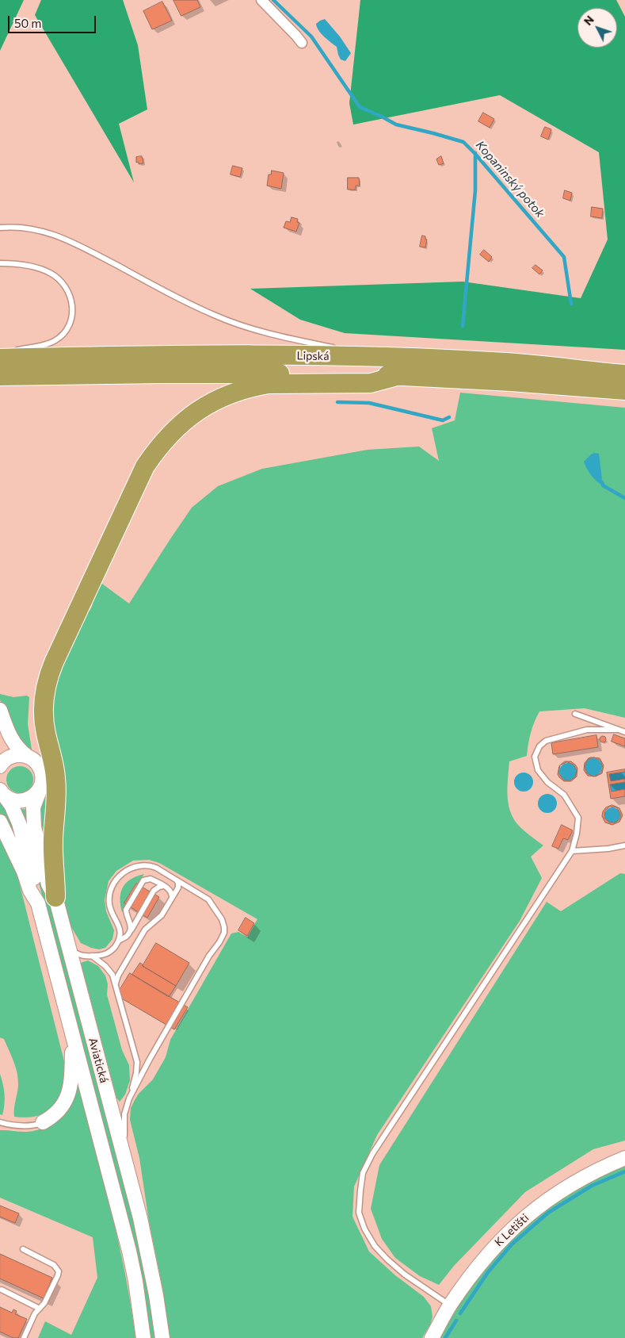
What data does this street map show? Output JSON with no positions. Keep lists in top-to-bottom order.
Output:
{
  "streets": {
    "highway": ["Lipská"],
    "main road": ["Aviatická", "K Letišti"]
  },
  "water": ["Kopaninský potok"],
  "scale_bar": "50 m",
  "north": "top left"
}
